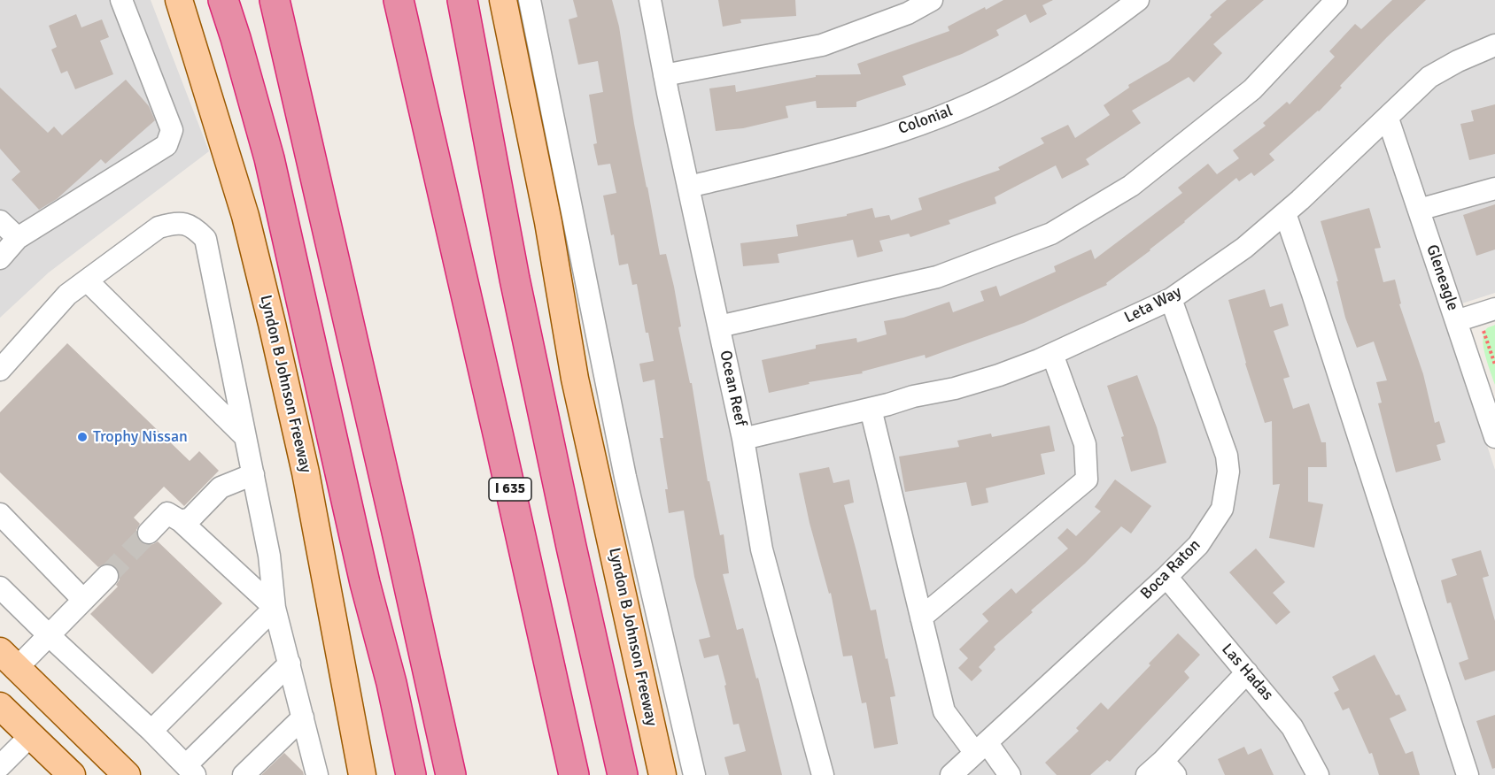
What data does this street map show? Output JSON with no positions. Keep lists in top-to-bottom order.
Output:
{
  "streets": {
    "highway": ["I 635"],
    "main road": ["Lyndon B Johnson Freeway"],
    "street": [
      "Colonial",
      "Gleneagle",
      "Leta Way",
      "Ocean Reef",
      "Boca Raton",
      "Las Hadas"
    ]
  },
  "crossings": [
    ["Colonial", "Ocean Reef"],
    ["Gleneagle", "Leta Way"],
    ["Leta Way", "Ocean Reef"],
    ["Leta Way", "Boca Raton"],
    ["Boca Raton", "Las Hadas"]
  ],
  "places": ["Trophy Nissan"]
}
